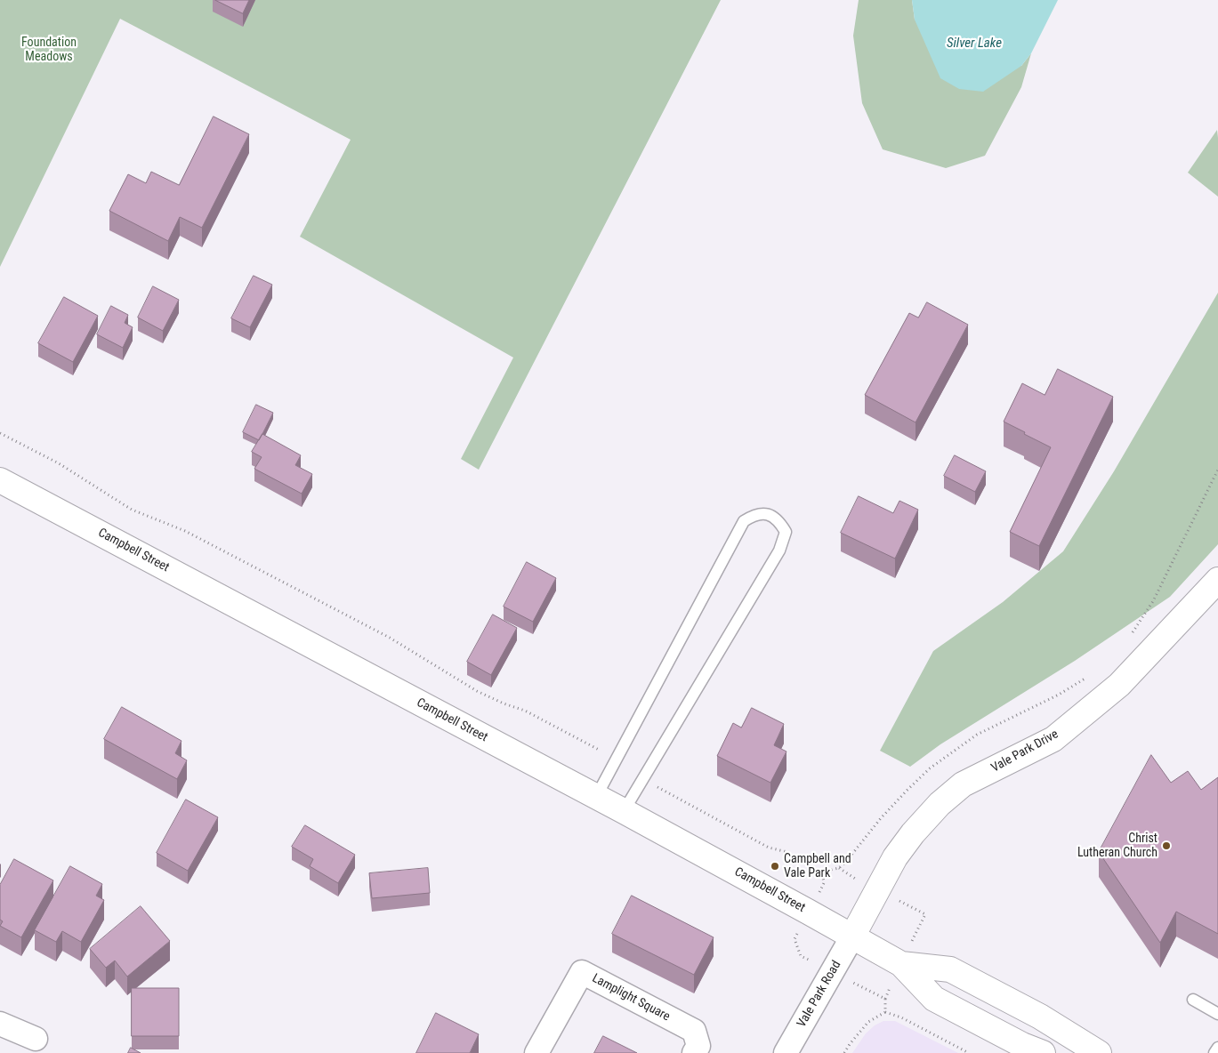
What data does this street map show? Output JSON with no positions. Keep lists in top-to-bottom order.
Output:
{
  "streets": {
    "main road": ["Campbell Street", "Vale Park Drive"],
    "street": ["Vale Park Road", "Lamplight Square"]
  },
  "crossings": [
    ["Campbell Street", "Vale Park Drive"],
    ["Campbell Street", "Vale Park Road"],
    ["Vale Park Drive", "Vale Park Road"]
  ],
  "water": ["Silver Lake"],
  "parks": ["Foundation Meadows"],
  "places": ["Christ Lutheran Church", "Campbell and Vale Park"]
}
